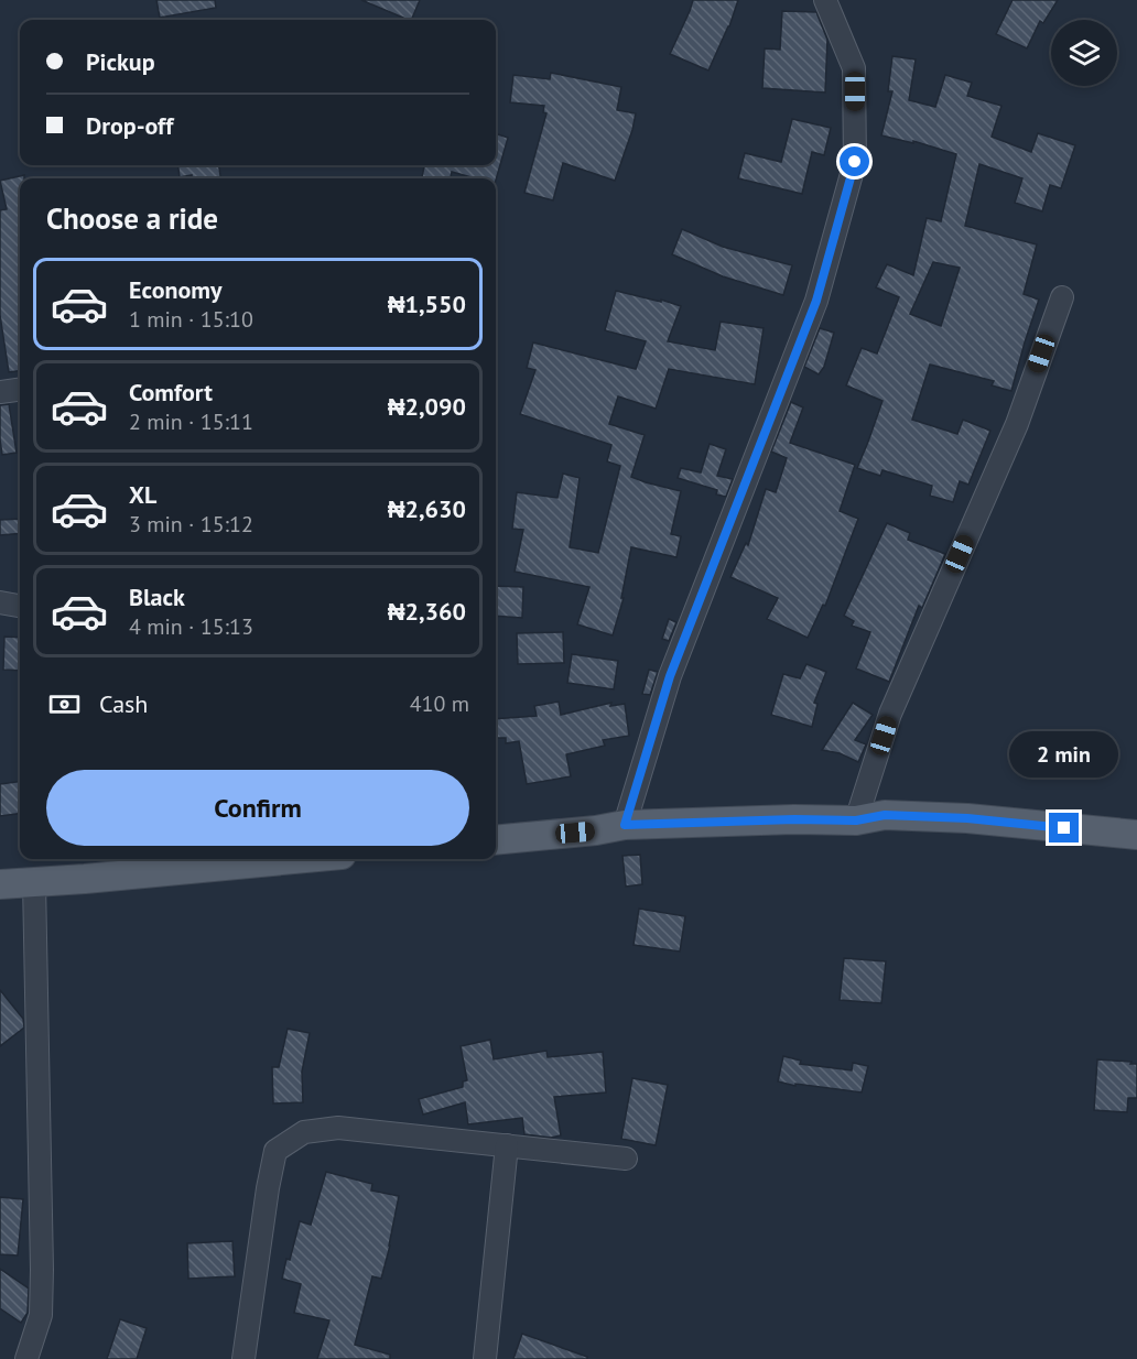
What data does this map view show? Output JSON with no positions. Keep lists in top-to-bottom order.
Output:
{
  "page": {
    "banner": ["Pickup", "Drop-off"],
    "heading": "Choose a ride",
    "list": [
      {
        "name": "Economy",
        "note": "1 min · 15:10",
        "value": "₦1,550"
      },
      {
        "name": "Comfort",
        "note": "2 min · 15:11",
        "value": "₦2,090"
      },
      {
        "name": "XL",
        "note": "3 min · 15:12",
        "value": "₦2,630"
      },
      {
        "name": "Black",
        "note": "4 min · 15:13",
        "value": "₦2,360"
      }
    ],
    "pay": ["Cash", "410 m"],
    "bubble": "2 min",
    "buttons": "Confirm"
  }
}
